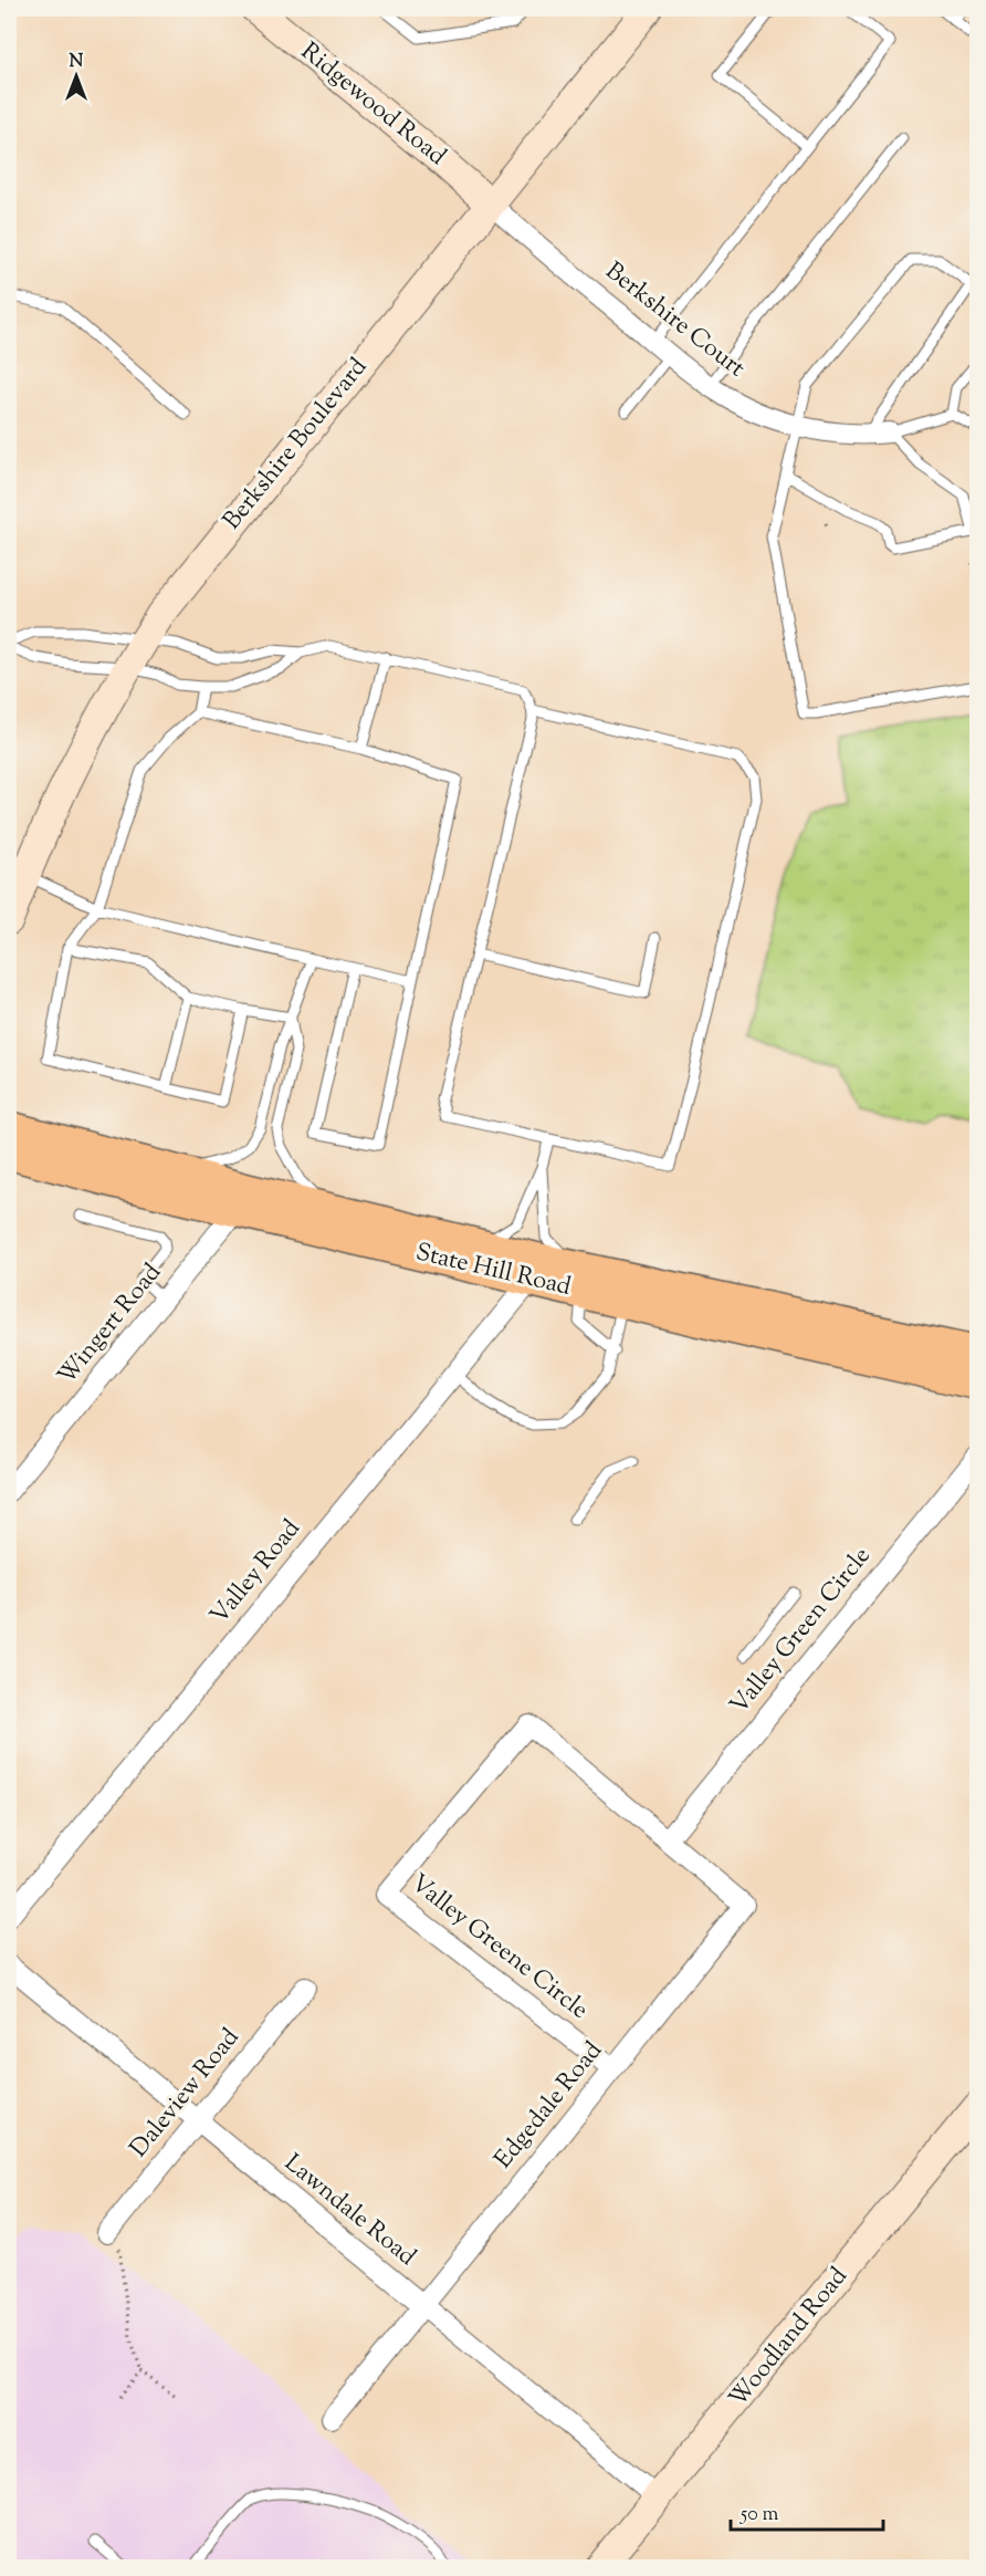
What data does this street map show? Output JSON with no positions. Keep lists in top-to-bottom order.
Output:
{
  "streets": {
    "main road": [
      "Ridgewood Road",
      "Berkshire Boulevard",
      "State Hill Road",
      "Woodland Road"
    ],
    "street": [
      "Berkshire Court",
      "Wingert Road",
      "Valley Road",
      "Valley Green Circle",
      "Valley Greene Circle",
      "Daleview Road",
      "Edgedale Road",
      "Lawndale Road"
    ]
  },
  "crossings": [
    ["Ridgewood Road", "Berkshire Court"],
    ["Ridgewood Road", "Berkshire Boulevard"],
    ["Berkshire Court", "Berkshire Boulevard"],
    ["State Hill Road", "Wingert Road"],
    ["State Hill Road", "Valley Road"],
    ["Valley Green Circle", "Valley Greene Circle"],
    ["Valley Green Circle", "Edgedale Road"],
    ["Valley Greene Circle", "Edgedale Road"],
    ["Daleview Road", "Lawndale Road"],
    ["Edgedale Road", "Lawndale Road"],
    ["Lawndale Road", "Woodland Road"]
  ],
  "scale_bar": "50 m",
  "north": "top"
}
